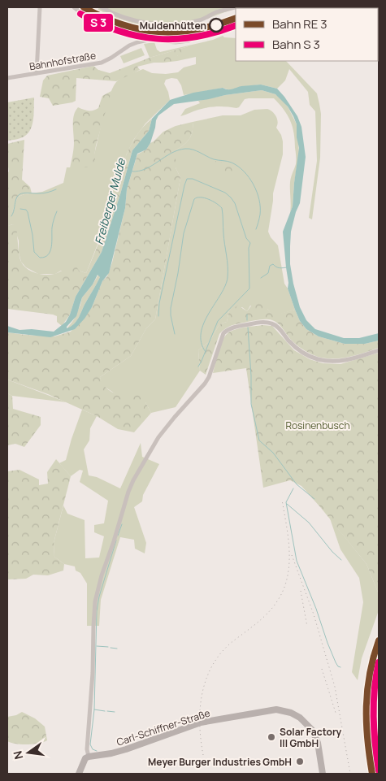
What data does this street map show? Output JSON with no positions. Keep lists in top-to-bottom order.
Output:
{
  "streets": {
    "main road": ["Carl-Schiffner-Straße"],
    "street": ["Bahnhofstraße"]
  },
  "water": ["Freiberger Mulde"],
  "parks": ["Rosinenbusch"],
  "places": ["Muldenhütten", "Solar Factory III GmbH", "Meyer Burger Industries GmbH"],
  "legend": ["Bahn RE 3", "Bahn S 3"],
  "north": "left"
}
